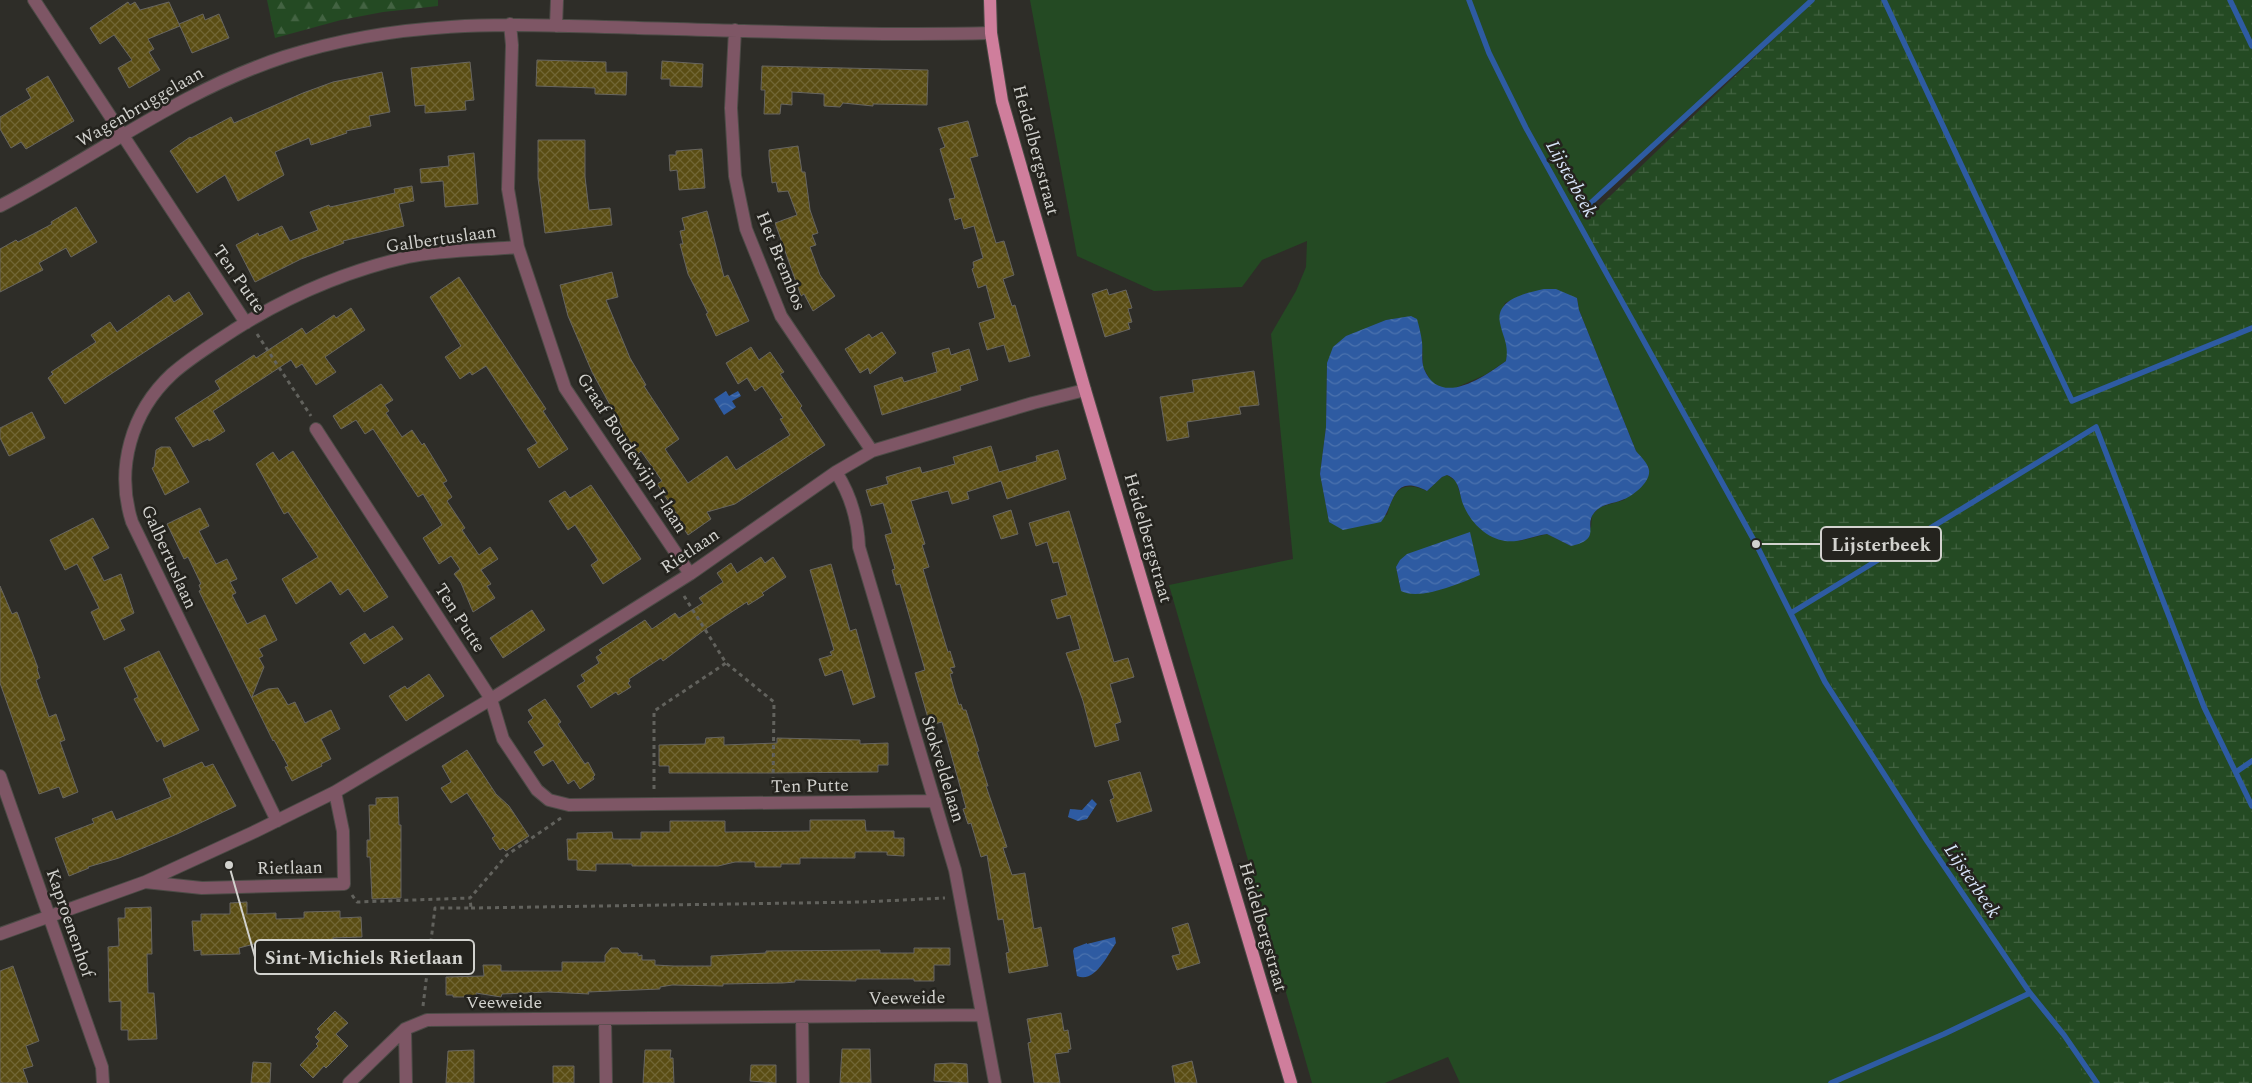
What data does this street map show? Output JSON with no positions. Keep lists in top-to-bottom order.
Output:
{
  "streets": {
    "main road": ["Heidelbergstraat"],
    "street": [
      "Wagenbruggelaan",
      "Galbertuslaan",
      "Het Brembos",
      "Ten Putte",
      "Graaf Boudewijn I-laan",
      "Rietlaan",
      "Stokveldelaan",
      "Kaproenenhof",
      "Veeweide"
    ]
  },
  "crossings": [
    ["Wagenbruggelaan", "Heidelbergstraat"],
    ["Wagenbruggelaan", "Het Brembos"],
    ["Wagenbruggelaan", "Ten Putte"],
    ["Wagenbruggelaan", "Graaf Boudewijn I-laan"],
    ["Heidelbergstraat", "Rietlaan"],
    ["Galbertuslaan", "Ten Putte"],
    ["Galbertuslaan", "Graaf Boudewijn I-laan"],
    ["Galbertuslaan", "Rietlaan"],
    ["Het Brembos", "Rietlaan"],
    ["Ten Putte", "Rietlaan"],
    ["Ten Putte", "Stokveldelaan"],
    ["Graaf Boudewijn I-laan", "Rietlaan"],
    ["Rietlaan", "Stokveldelaan"],
    ["Rietlaan", "Kaproenenhof"],
    ["Stokveldelaan", "Veeweide"]
  ],
  "water": ["Lijsterbeek"],
  "places": ["Lijsterbeek", "Sint-Michiels Rietlaan"]
}
